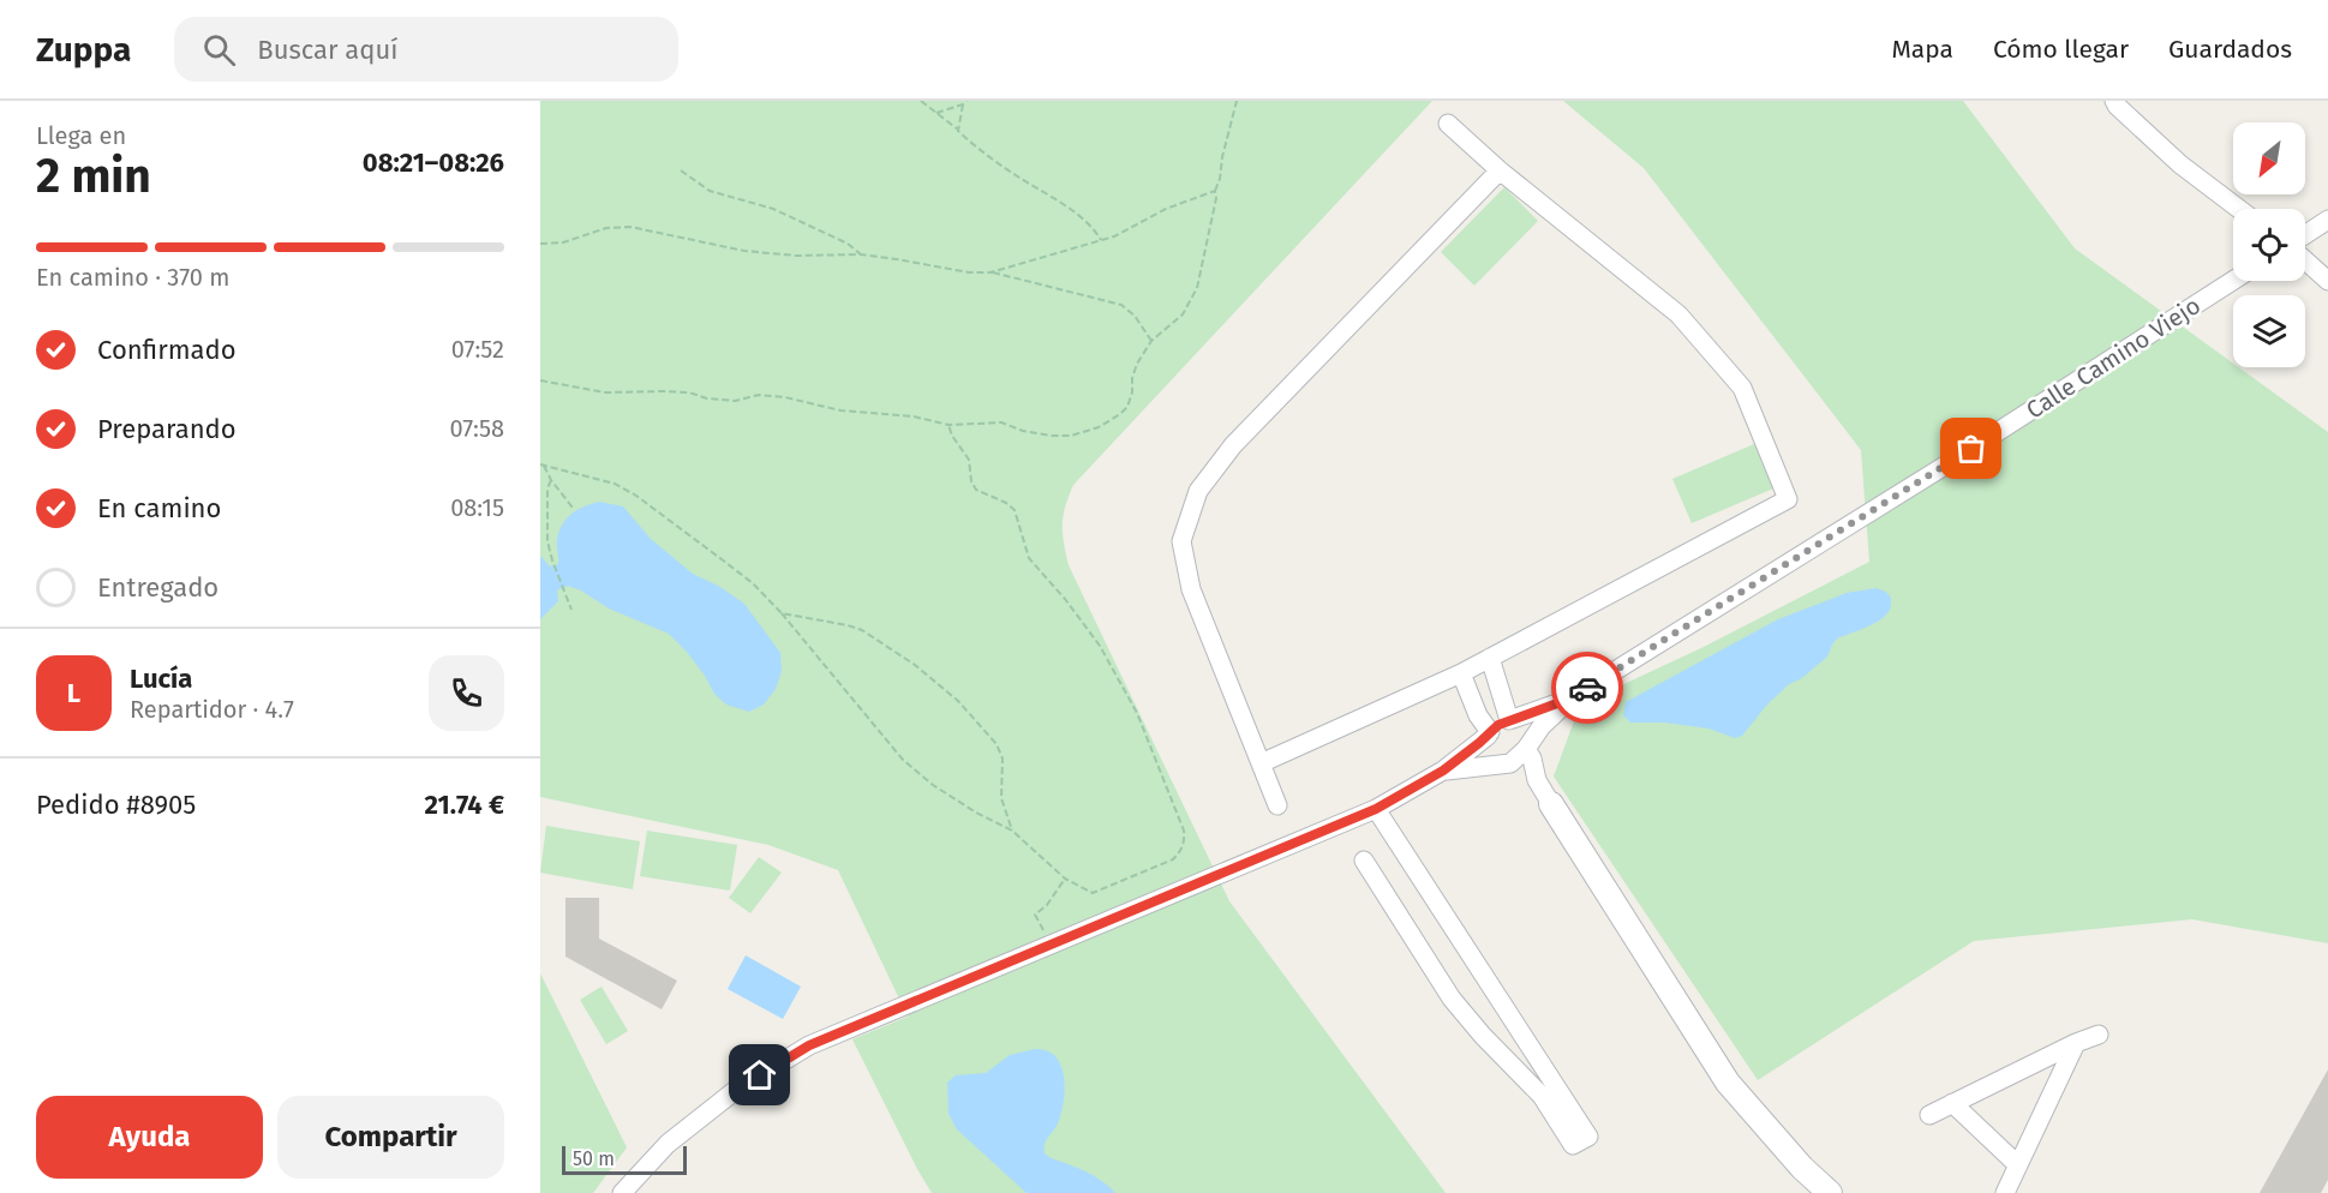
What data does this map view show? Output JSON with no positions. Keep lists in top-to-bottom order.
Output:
{
  "streets": {
    "street": ["Calle Camino Viejo"]
  },
  "scale_bar": "50 m",
  "north": "bottom left",
  "page": {
    "header": "Zuppa",
    "search": "Buscar aquí",
    "nav": ["Mapa", "Cómo llegar", "Guardados"],
    "heading": ["2 min", "Llega en", "08:21–08:26"],
    "panel": [
      "Lucía",
      "Repartidor · 4.7",
      "Pedido #8905",
      "21.74 €"
    ],
    "bar": "En camino · 370 m",
    "list": [
      ["Confirmado", "07:52"],
      ["Preparando", "07:58"],
      ["En camino", "08:15"],
      "Entregado"
    ],
    "round": "L",
    "buttons": ["Ayuda", "Compartir"],
    "scale": "50 m"
  }
}
